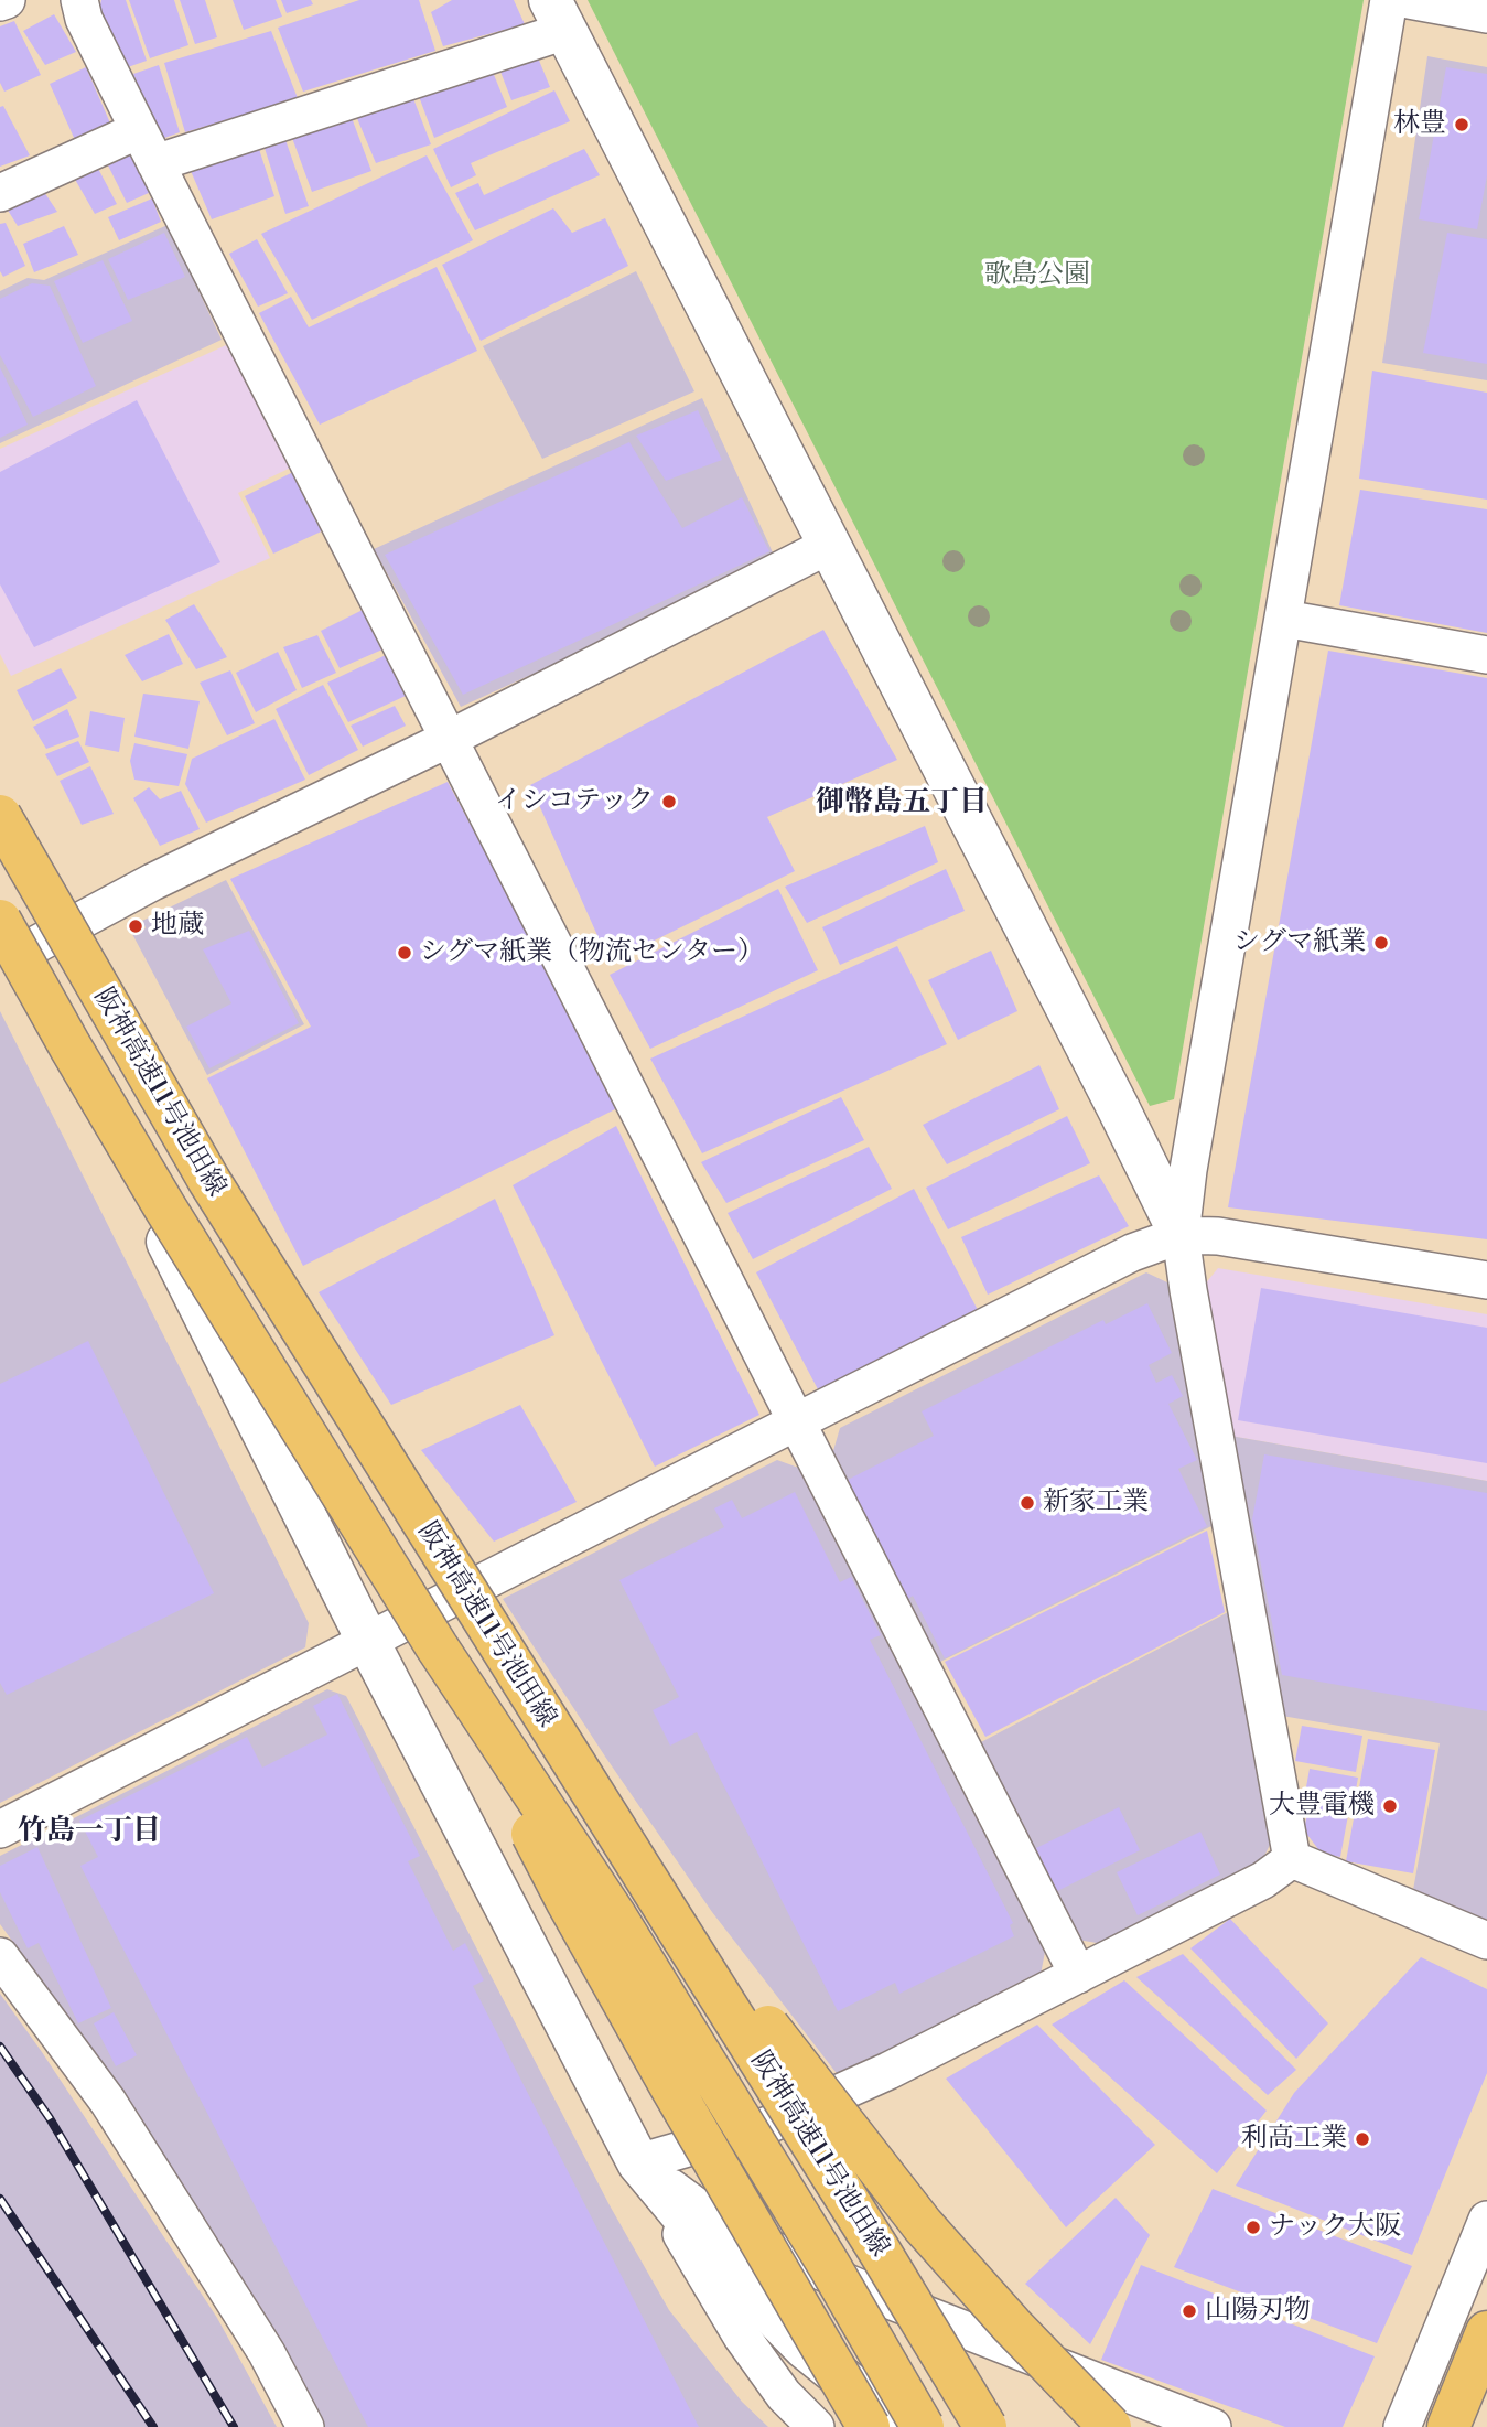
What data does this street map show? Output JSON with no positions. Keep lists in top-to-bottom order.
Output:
{
  "streets": {
    "main road": ["阪神高速11号池田線"]
  },
  "districts": ["御幣島五丁目", "竹島一丁目"],
  "parks": ["歌島公園"],
  "places": [
    "林豊",
    "イシコテック",
    "地蔵",
    "シグマ紙業",
    "シグマ紙業（物流センター）",
    "新家工業",
    "大豊電機",
    "利高工業",
    "ナック大阪",
    "山陽刃物"
  ]
}
